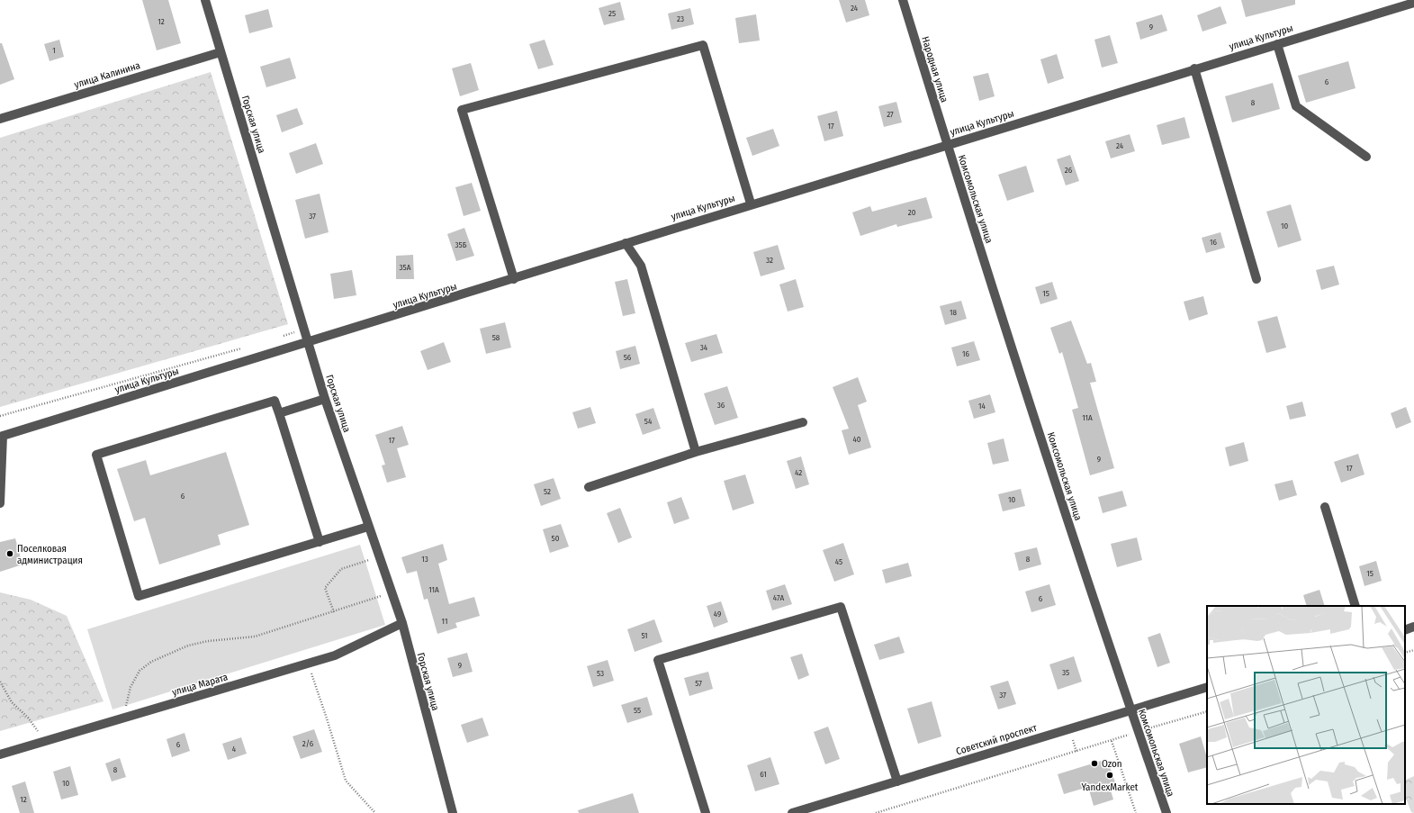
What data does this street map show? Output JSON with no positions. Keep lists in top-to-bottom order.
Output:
{
  "streets": {
    "street": [
      "улица Культуры",
      "Народная улица",
      "улица Калинина",
      "Горская улица",
      "Комсомольская улица",
      "улица Марата",
      "Советский проспект"
    ]
  },
  "crossings": [
    ["улица Культуры", "Народная улица"],
    ["улица Культуры", "Горская улица"],
    ["улица Культуры", "Комсомольская улица"],
    ["Народная улица", "Комсомольская улица"],
    ["улица Калинина", "Горская улица"],
    ["Горская улица", "улица Марата"],
    ["Комсомольская улица", "Советский проспект"]
  ],
  "places": ["Поселковая администрация", "Ozon", "YandexMarket"],
  "house_numbers": [
    "24",
    "25",
    "23",
    "12",
    "9",
    "1",
    "6",
    "8",
    "27",
    "17",
    "24",
    "26",
    "20",
    "37",
    "10",
    "16",
    "35Б",
    "32",
    "35А",
    "15",
    "18",
    "58",
    "34",
    "16",
    "56",
    "36",
    "14",
    "11А",
    "54",
    "40",
    "17",
    "9",
    "17",
    "42",
    "52",
    "6",
    "10",
    "50",
    "13",
    "8",
    "45",
    "15",
    "11А",
    "47А",
    "6",
    "49",
    "11",
    "51",
    "9",
    "35",
    "53",
    "57",
    "37",
    "55",
    "2/6",
    "6",
    "4",
    "8",
    "61",
    "10",
    "12"
  ]
}
